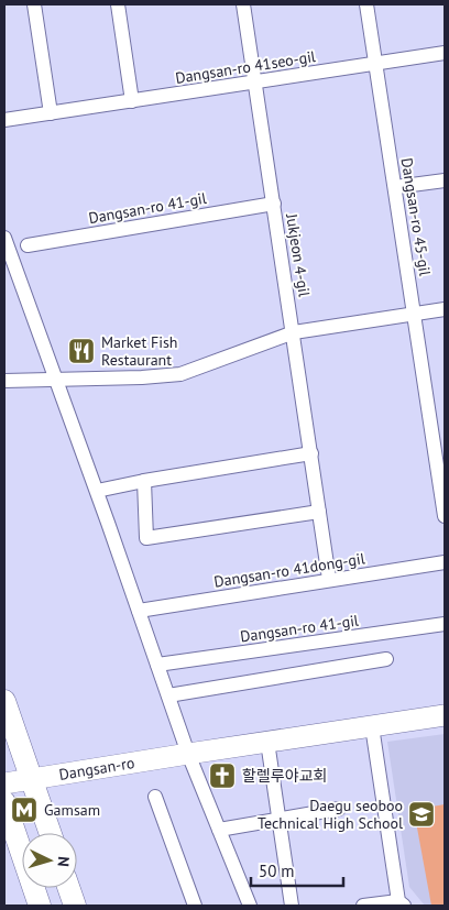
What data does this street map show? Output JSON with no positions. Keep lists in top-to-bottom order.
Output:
{
  "streets": {
    "main road": ["Dangsan-ro"],
    "street": [
      "Dangsan-ro 41seo-gil",
      "Dangsan-ro 41-gil",
      "Dangsan-ro 45-gil",
      "Jukjeon 4-gil",
      "Dangsan-ro 41dong-gil"
    ]
  },
  "crossings": [
    ["Dangsan-ro 41seo-gil", "Dangsan-ro 45-gil"],
    ["Dangsan-ro 41seo-gil", "Jukjeon 4-gil"],
    ["Dangsan-ro 41-gil", "Jukjeon 4-gil"],
    ["Jukjeon 4-gil", "Dangsan-ro 41dong-gil"]
  ],
  "places": {
    "restaurant": ["Market Fish Restaurant"],
    "church": ["할렐루야교회"],
    "metro station": ["Gamsam"],
    "school or university": ["Daegu seoboo Technical High School"]
  },
  "scale_bar": "50 m",
  "north": "right"
}
